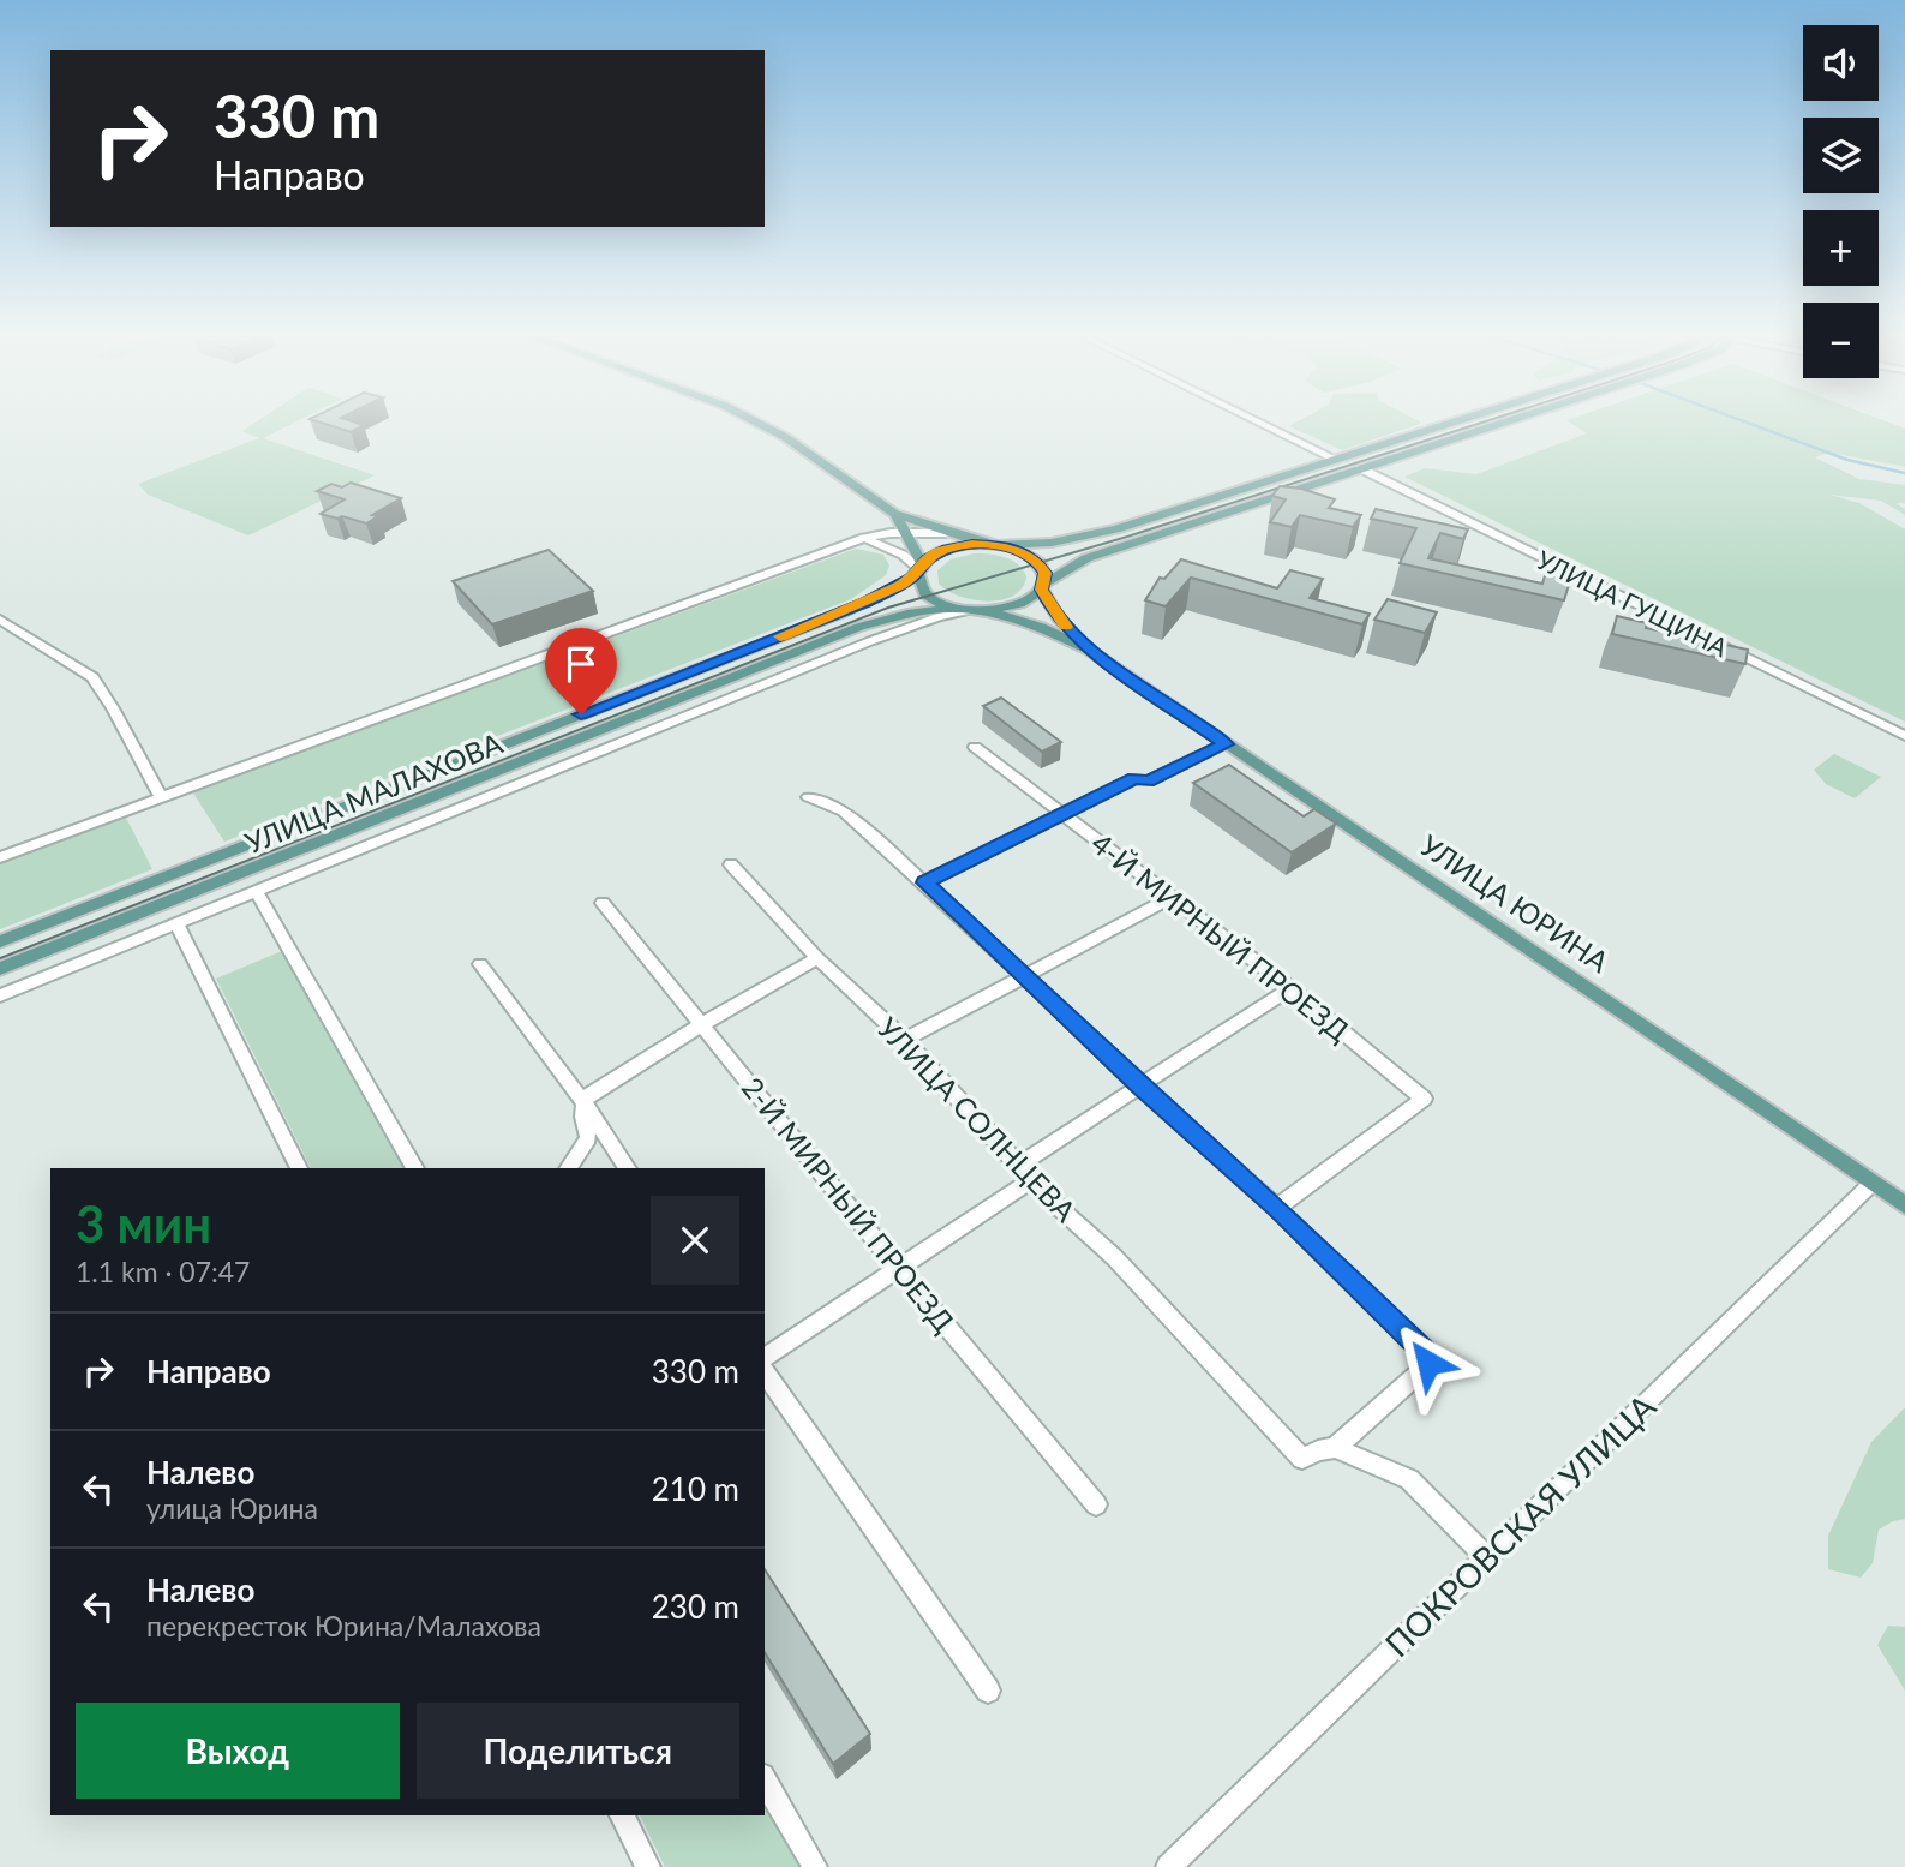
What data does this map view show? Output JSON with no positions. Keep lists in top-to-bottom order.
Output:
{
  "streets": {
    "main road": ["УЛИЦА МАЛАХОВА", "УЛИЦА ЮРИНА"],
    "street": [
      "УЛИЦА ГУЩИНА",
      "4-Й МИРНЫЙ ПРОЕЗД",
      "УЛИЦА СОЛНЦЕВА",
      "2-Й МИРНЫЙ ПРОЕЗД",
      "ПОКРОВСКАЯ УЛИЦА"
    ]
  },
  "crossings": [
    ["УЛИЦА МАЛАХОВА", "УЛИЦА ЮРИНА"],
    ["УЛИЦА ЮРИНА", "ПОКРОВСКАЯ УЛИЦА"]
  ],
  "page": {
    "map_buttons": ["+", "−"],
    "turn": ["330 m", "Направо"],
    "heading": ["3 мин", "1.1 km · 07:47"],
    "list": [
      {
        "name": "Направо",
        "value": "330 m"
      },
      {
        "name": "Налево",
        "note": "улица Юрина",
        "value": "210 m"
      },
      {
        "name": "Налево",
        "note": "перекресток Юрина/Малахова",
        "value": "230 m"
      }
    ],
    "buttons": ["Выход", "Поделиться"]
  }
}
